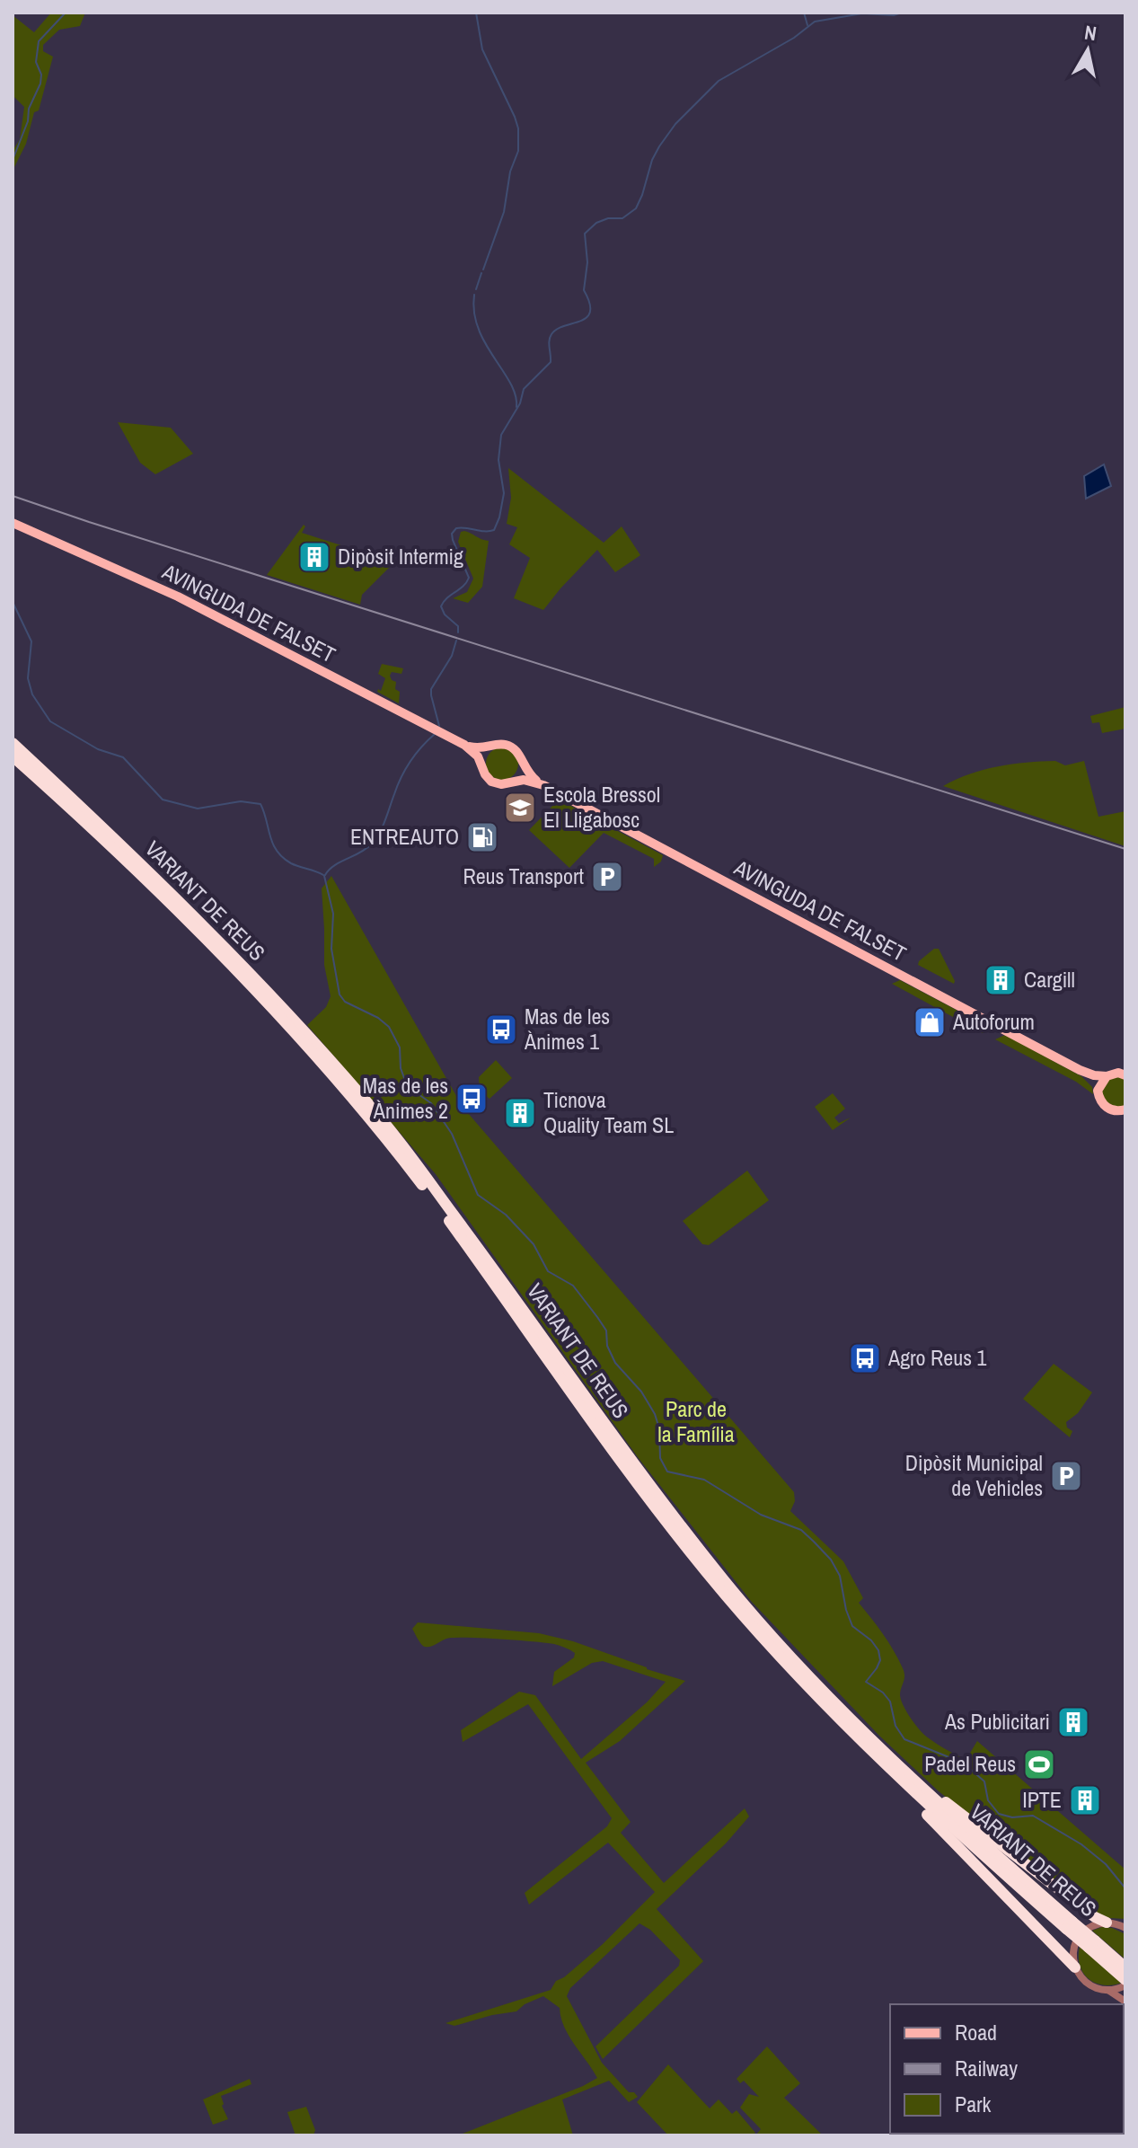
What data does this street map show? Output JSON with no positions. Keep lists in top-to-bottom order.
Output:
{
  "streets": {
    "highway": ["VARIANT DE REUS"],
    "main road": ["AVINGUDA DE FALSET"]
  },
  "parks": ["Parc de la Família"],
  "places": {
    "building": [
      "Dipòsit Intermig",
      "Cargill",
      "Ticnova Quality Team SL",
      "As Publicitari",
      "IPTE"
    ],
    "school or university": ["Escola Bressol El Lligabosc"],
    "fuel station": ["ENTREAUTO"],
    "parking": ["Reus Transport", "Dipòsit Municipal de Vehicles"],
    "shop": ["Autoforum"],
    "bus stop": ["Mas de les Ànimes 1", "Mas de les Ànimes 2", "Agro Reus 1"],
    "sports": ["Padel Reus"]
  },
  "legend": ["Road", "Railway", "Park"],
  "north": "top"
}
